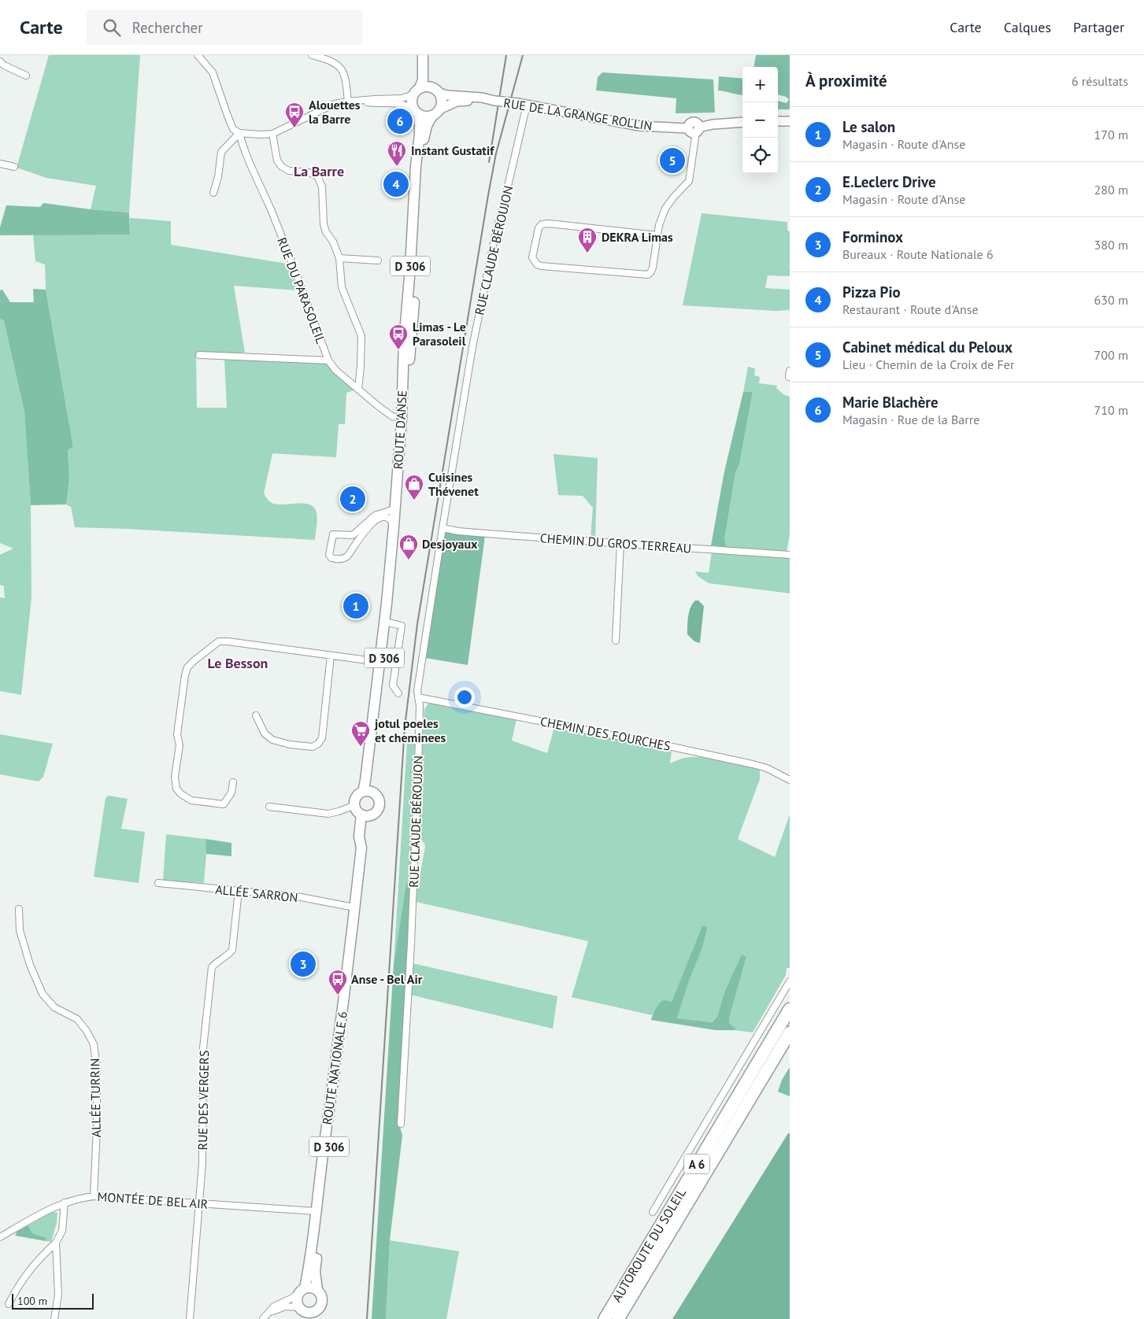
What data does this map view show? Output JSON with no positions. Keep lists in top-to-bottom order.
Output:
{
  "streets": {
    "highway": ["A 6", "AUTOROUTE DU SOLEIL"],
    "main road": [
      "RUE DE LA GRANGE ROLLIN",
      "D 306",
      "ROUTE D'ANSE",
      "ROUTE NATIONALE 6"
    ],
    "street": [
      "RUE CLAUDE BÉROUJON",
      "RUE DU PARASOLEIL",
      "CHEMIN DU GROS TERREAU",
      "CHEMIN DES FOURCHES",
      "ALLÉE SARRON",
      "ALLÉE TURRIN",
      "RUE DES VERGERS",
      "MONTÉE DE BEL AIR"
    ]
  },
  "crossings": [
    ["RUE DE LA GRANGE ROLLIN", "RUE CLAUDE BÉROUJON"],
    ["RUE DE LA GRANGE ROLLIN", "ROUTE D'ANSE"],
    ["RUE CLAUDE BÉROUJON", "CHEMIN DU GROS TERREAU"],
    ["RUE CLAUDE BÉROUJON", "CHEMIN DES FOURCHES"],
    ["D 306", "ROUTE NATIONALE 6"],
    ["RUE DU PARASOLEIL", "ROUTE D'ANSE"],
    ["ROUTE D'ANSE", "ROUTE NATIONALE 6"],
    ["ALLÉE SARRON", "ROUTE NATIONALE 6"],
    ["ALLÉE SARRON", "RUE DES VERGERS"],
    ["ROUTE NATIONALE 6", "MONTÉE DE BEL AIR"],
    ["ALLÉE TURRIN", "MONTÉE DE BEL AIR"],
    ["RUE DES VERGERS", "MONTÉE DE BEL AIR"]
  ],
  "districts": ["La Barre", "Le Besson"],
  "places": {
    "bus stop": ["Alouettes la Barre", "Limas - Le Parasoleil", "Anse - Bel Air"],
    "restaurant": ["Instant Gustatif"],
    "building": ["DEKRA Limas"],
    "shop": ["Cuisines Thévenet", "Desjoyaux"],
    "supermarket": ["jotul poeles et cheminees"]
  },
  "scale_bar": "100 m",
  "page": {
    "header": "Carte",
    "search": "Rechercher",
    "nav": ["Carte", "Calques", "Partager"],
    "heading": ["À proximité", "6 résultats"],
    "map_buttons": ["+", "−"],
    "list": [
      {
        "mark": "1",
        "name": "Le salon",
        "note": "Magasin · Route d'Anse",
        "value": "170 m"
      },
      {
        "mark": "2",
        "name": "E.Leclerc Drive",
        "note": "Magasin · Route d'Anse",
        "value": "280 m"
      },
      {
        "mark": "3",
        "name": "Forminox",
        "note": "Bureaux · Route Nationale 6",
        "value": "380 m"
      },
      {
        "mark": "4",
        "name": "Pizza Pio",
        "note": "Restaurant · Route d'Anse",
        "value": "630 m"
      },
      {
        "mark": "5",
        "name": "Cabinet médical du Peloux",
        "note": "Lieu · Chemin de la Croix de Fer",
        "value": "700 m"
      },
      {
        "mark": "6",
        "name": "Marie Blachère",
        "note": "Magasin · Rue de la Barre",
        "value": "710 m"
      }
    ],
    "pins": [
      "6",
      "5",
      "4",
      "2",
      "1",
      "3"
    ],
    "scale": "100 m"
  }
}
